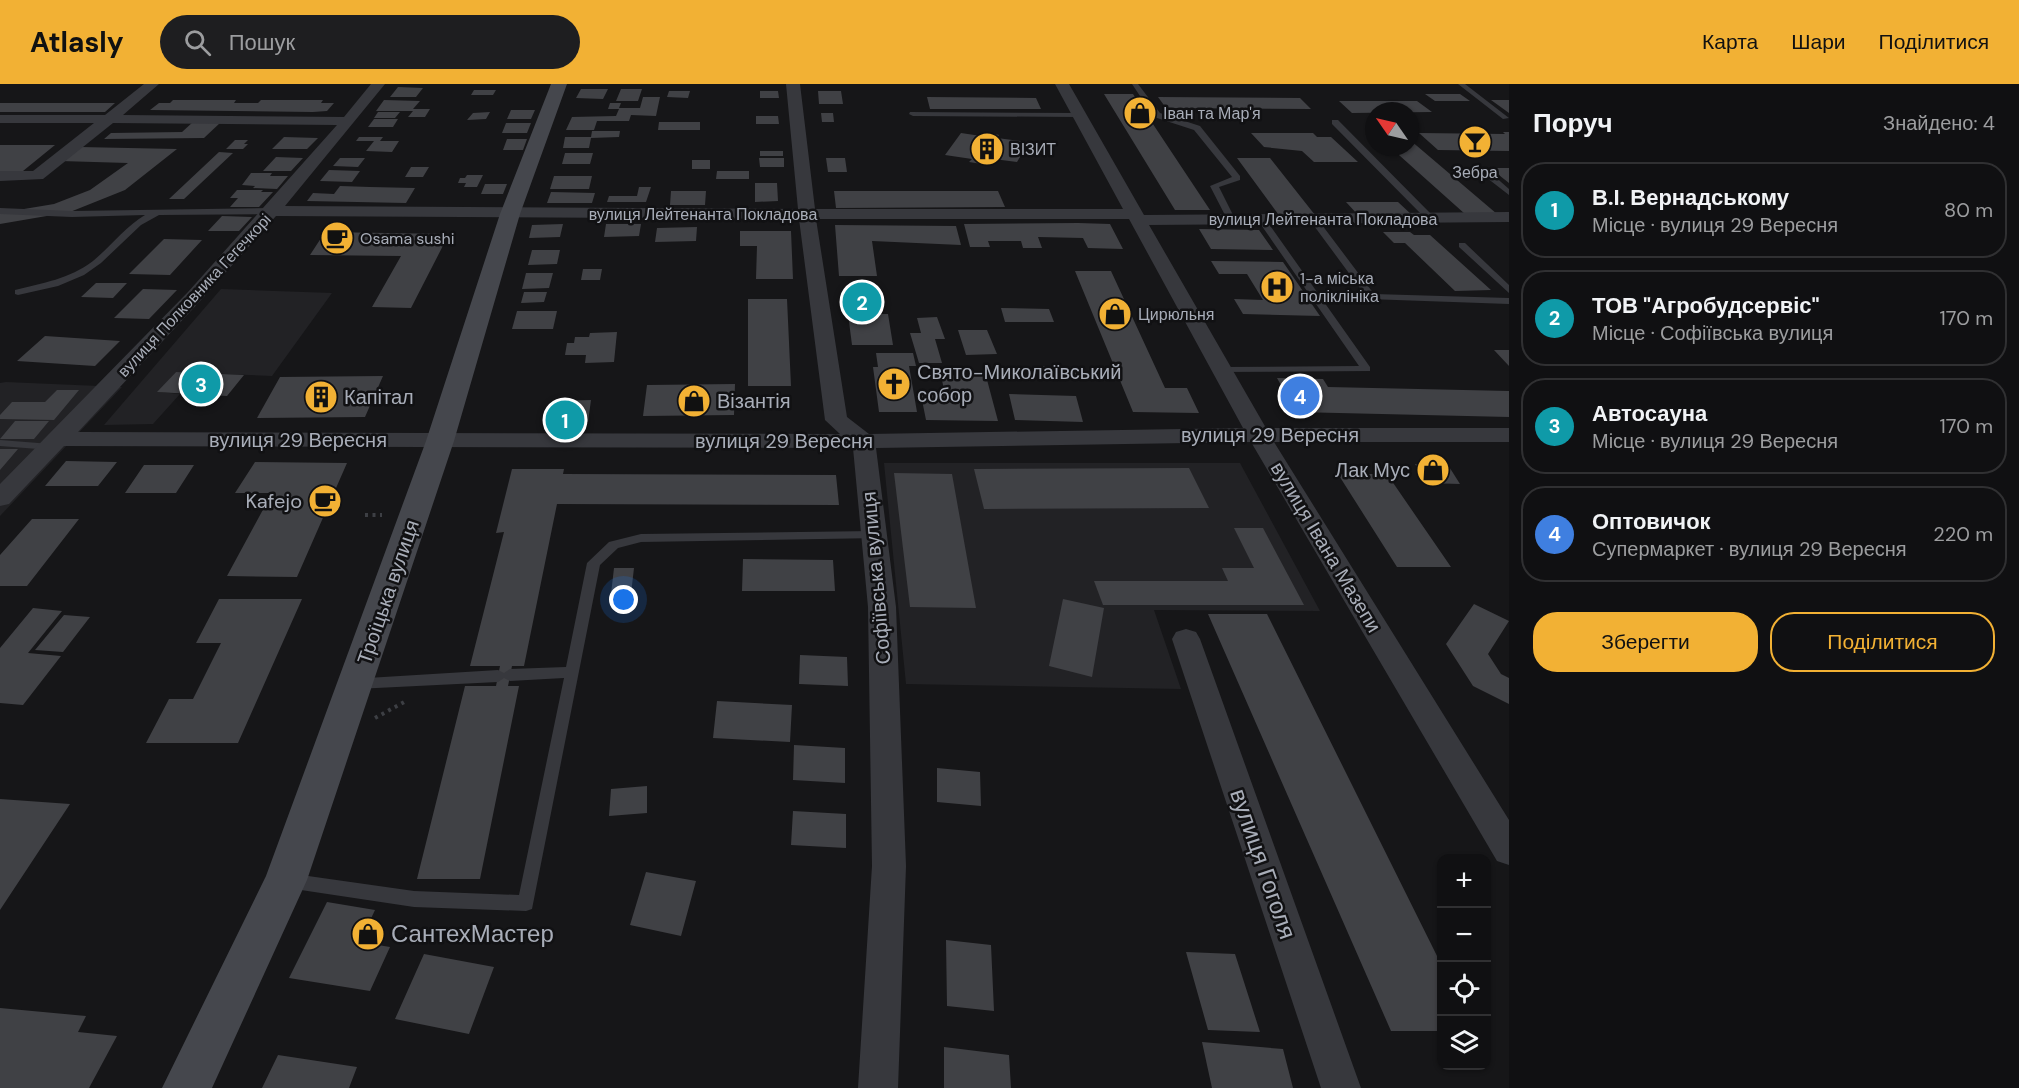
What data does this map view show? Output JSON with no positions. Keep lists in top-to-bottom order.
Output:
{
  "streets": {
    "main road": ["Троїцька вулиця"],
    "street": [
      "вулиця Лейтенанта Покладова",
      "вулиця Полковника Гегечкорі",
      "вулиця 29 Вересня",
      "вулиця Івана Мазепи",
      "Софіївська вулиця",
      "вулиця Гоголя"
    ]
  },
  "crossings": [
    ["вулиця Лейтенанта Покладова", "вулиця Полковника Гегечкорі"],
    ["вулиця Лейтенанта Покладова", "вулиця Івана Мазепи"],
    ["вулиця Лейтенанта Покладова", "Троїцька вулиця"],
    ["вулиця Полковника Гегечкорі", "вулиця 29 Вересня"],
    ["вулиця 29 Вересня", "вулиця Івана Мазепи"],
    ["вулиця 29 Вересня", "Софіївська вулиця"],
    ["вулиця 29 Вересня", "Троїцька вулиця"]
  ],
  "places": {
    "shop": [
      "Іван та Мар'я",
      "Цирюльня",
      "Візантія",
      "Лак Мус",
      "СантехМастер"
    ],
    "bar": ["Зебра"],
    "building": ["ВІЗИТ", "Капітал"],
    "cafe": ["Osama sushi", "Kafejo"],
    "hospital": ["1-а міська поліклініка"],
    "church": ["Свято-Миколаївський собор"]
  },
  "north": "top left",
  "page": {
    "header": "Atlasly",
    "search": "Пошук",
    "nav": ["Карта", "Шари", "Поділитися"],
    "heading": ["Поруч", "Знайдено: 4"],
    "list": [
      {
        "mark": "1",
        "name": "В.І. Вернадському",
        "note": "Місце · вулиця 29 Вересня",
        "value": "80 m"
      },
      {
        "mark": "2",
        "name": "ТОВ \"Агробудсервіс\"",
        "note": "Місце · Софіївська вулиця",
        "value": "170 m"
      },
      {
        "mark": "3",
        "name": "Автосауна",
        "note": "Місце · вулиця 29 Вересня",
        "value": "170 m"
      },
      {
        "mark": "4",
        "name": "Оптовичок",
        "note": "Супермаркет · вулиця 29 Вересня",
        "value": "220 m"
      }
    ],
    "pins": [
      "2",
      "3",
      "4",
      "1"
    ],
    "buttons": ["Зберегти", "Поділитися"],
    "map_buttons": ["+", "−"]
  }
}
